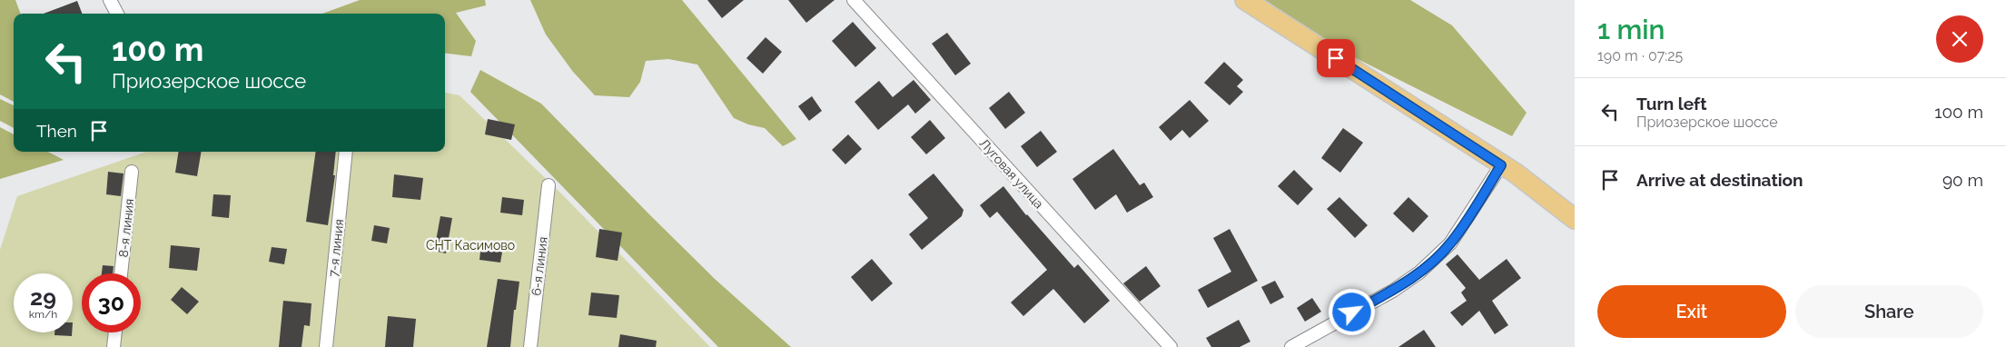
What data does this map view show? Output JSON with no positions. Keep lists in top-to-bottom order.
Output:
{
  "streets": {
    "street": [
      "Луговая улица",
      "8-я линия",
      "7-я линия",
      "6-я линия"
    ]
  },
  "parks": ["СНТ Касимово"],
  "page": {
    "heading": ["1 min", "190 m · 07:25"],
    "turn": ["100 m", "Приозерское шоссе"],
    "list": [
      {
        "name": "Turn left",
        "note": "Приозерское шоссе",
        "value": "100 m"
      },
      {
        "name": "Arrive at destination",
        "value": "90 m"
      }
    ],
    "then": "Then",
    "speed": "29 km/h",
    "limit": "30",
    "buttons": ["Exit", "Share"]
  }
}
